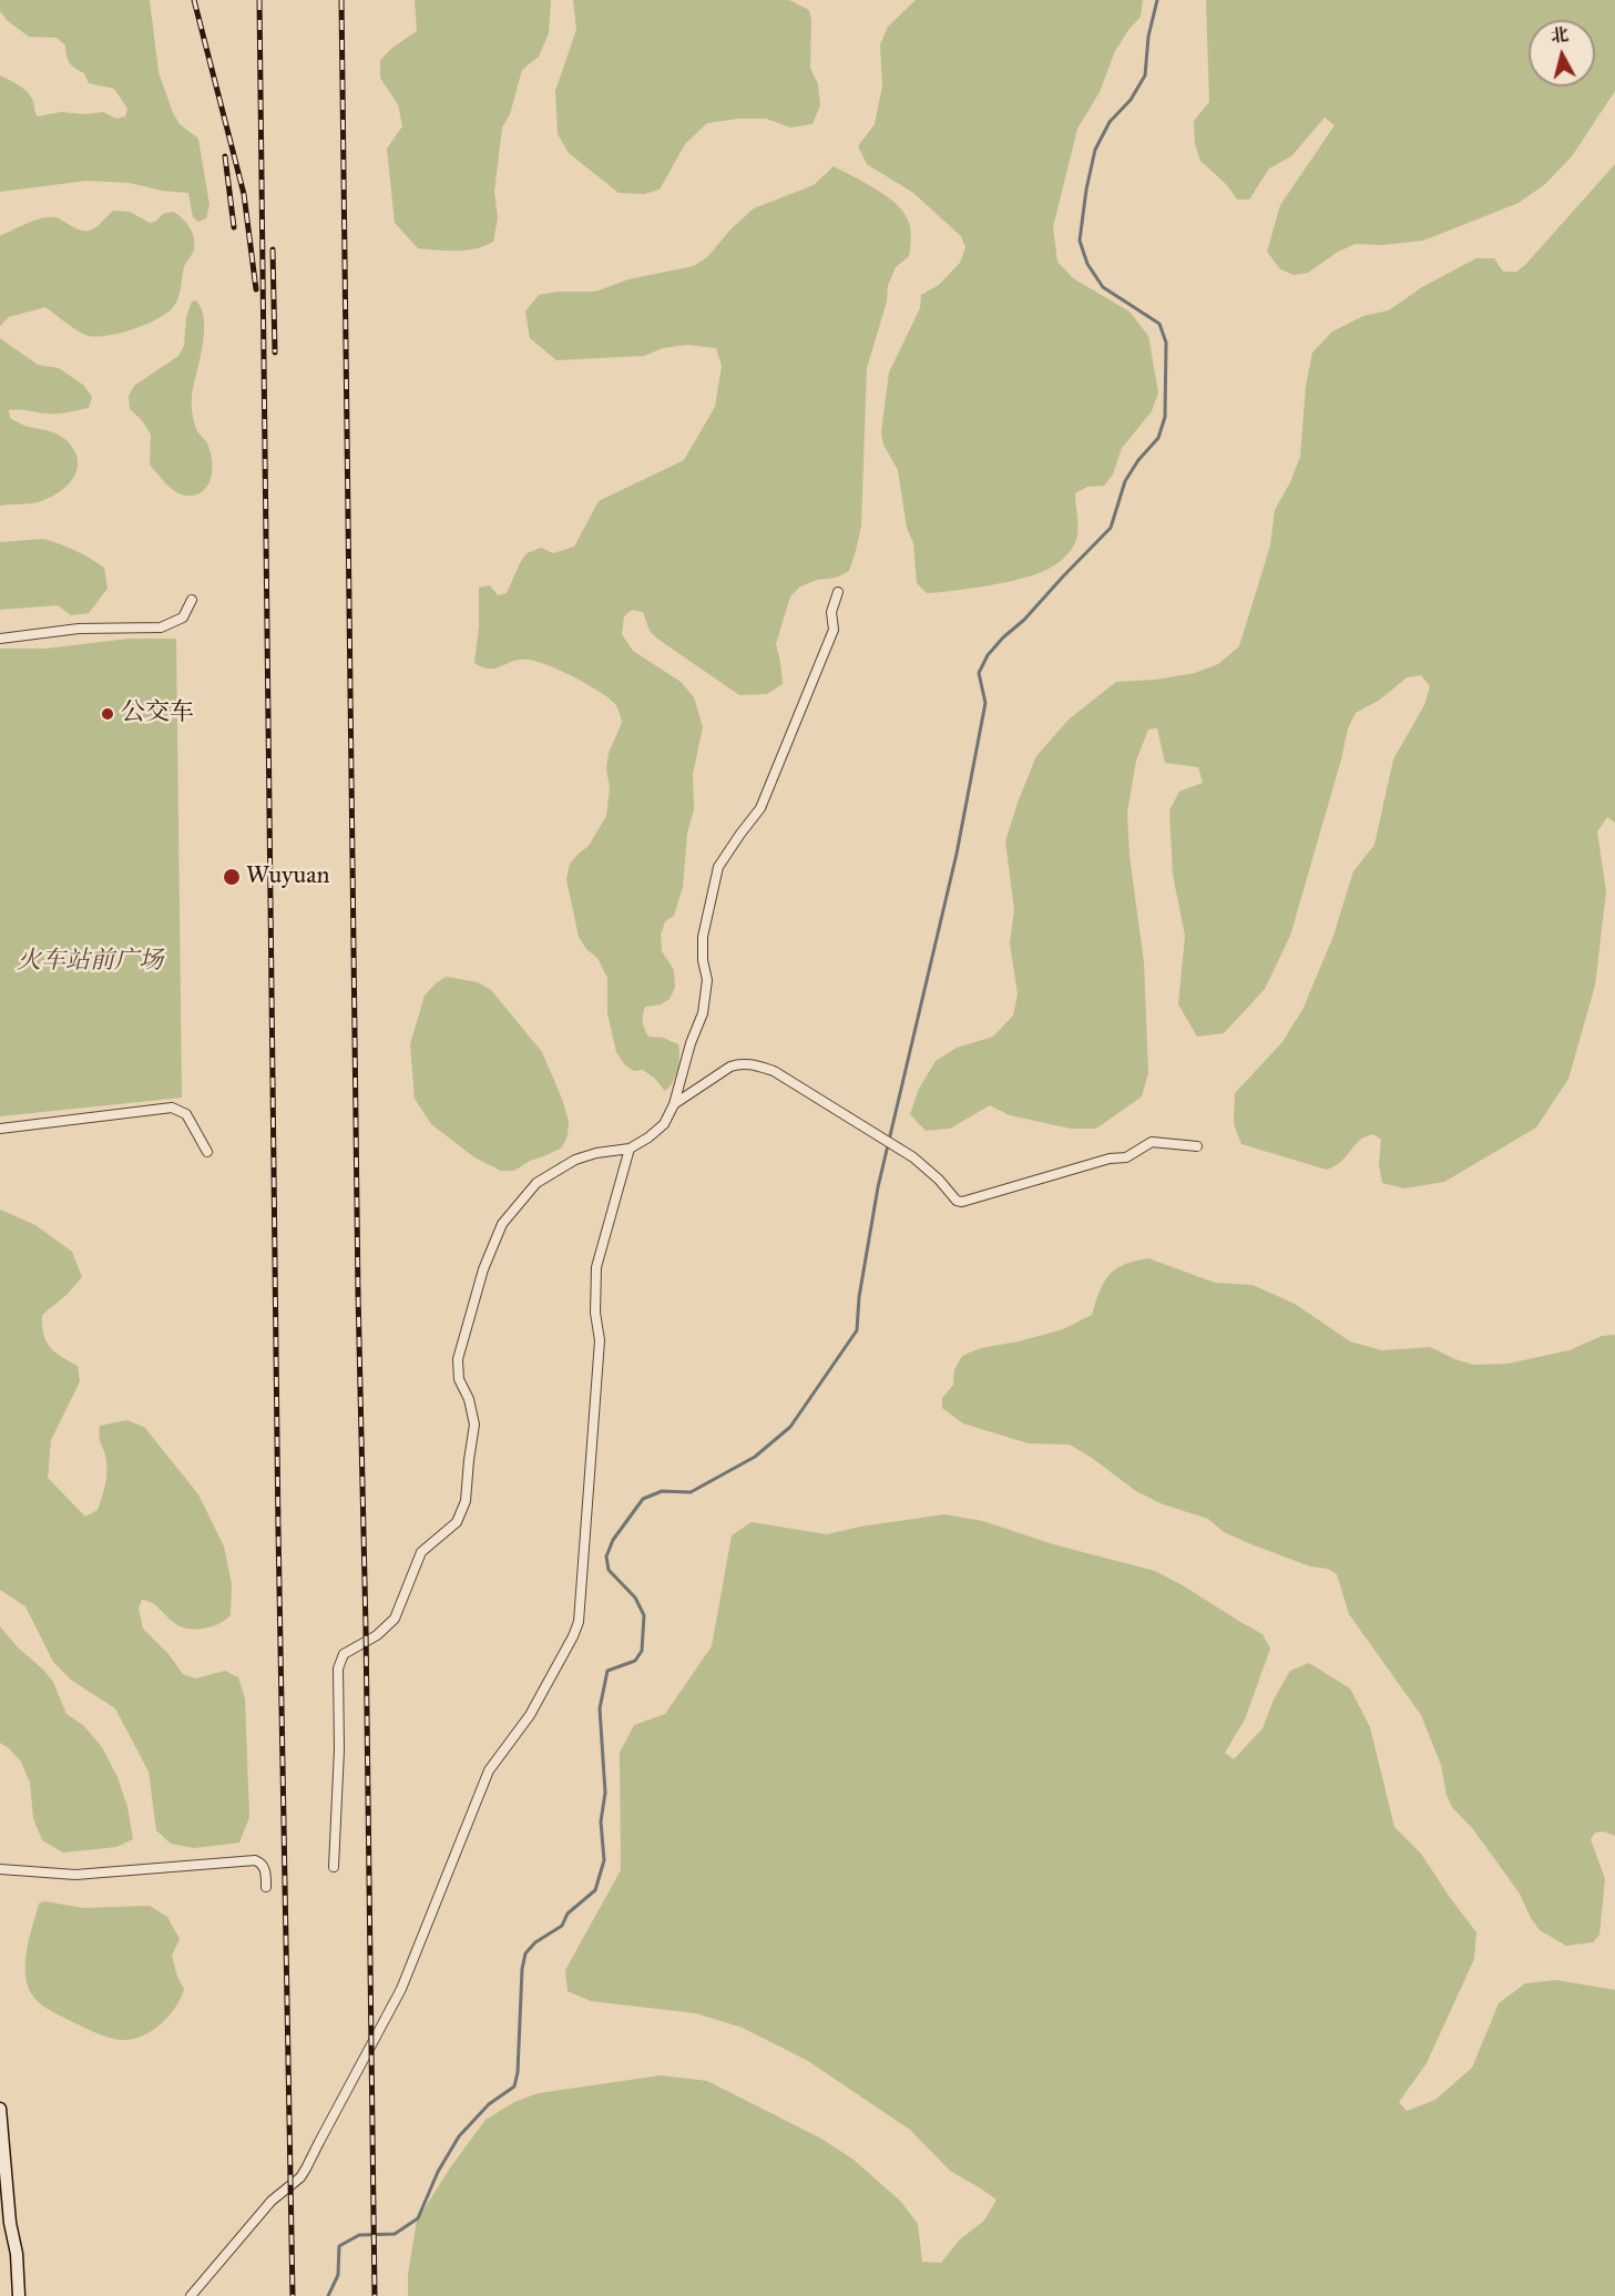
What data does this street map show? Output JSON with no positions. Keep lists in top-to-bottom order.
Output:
{
  "parks": ["火车站前广场"],
  "places": ["公交车", "Wuyuan"],
  "north": "top"
}
